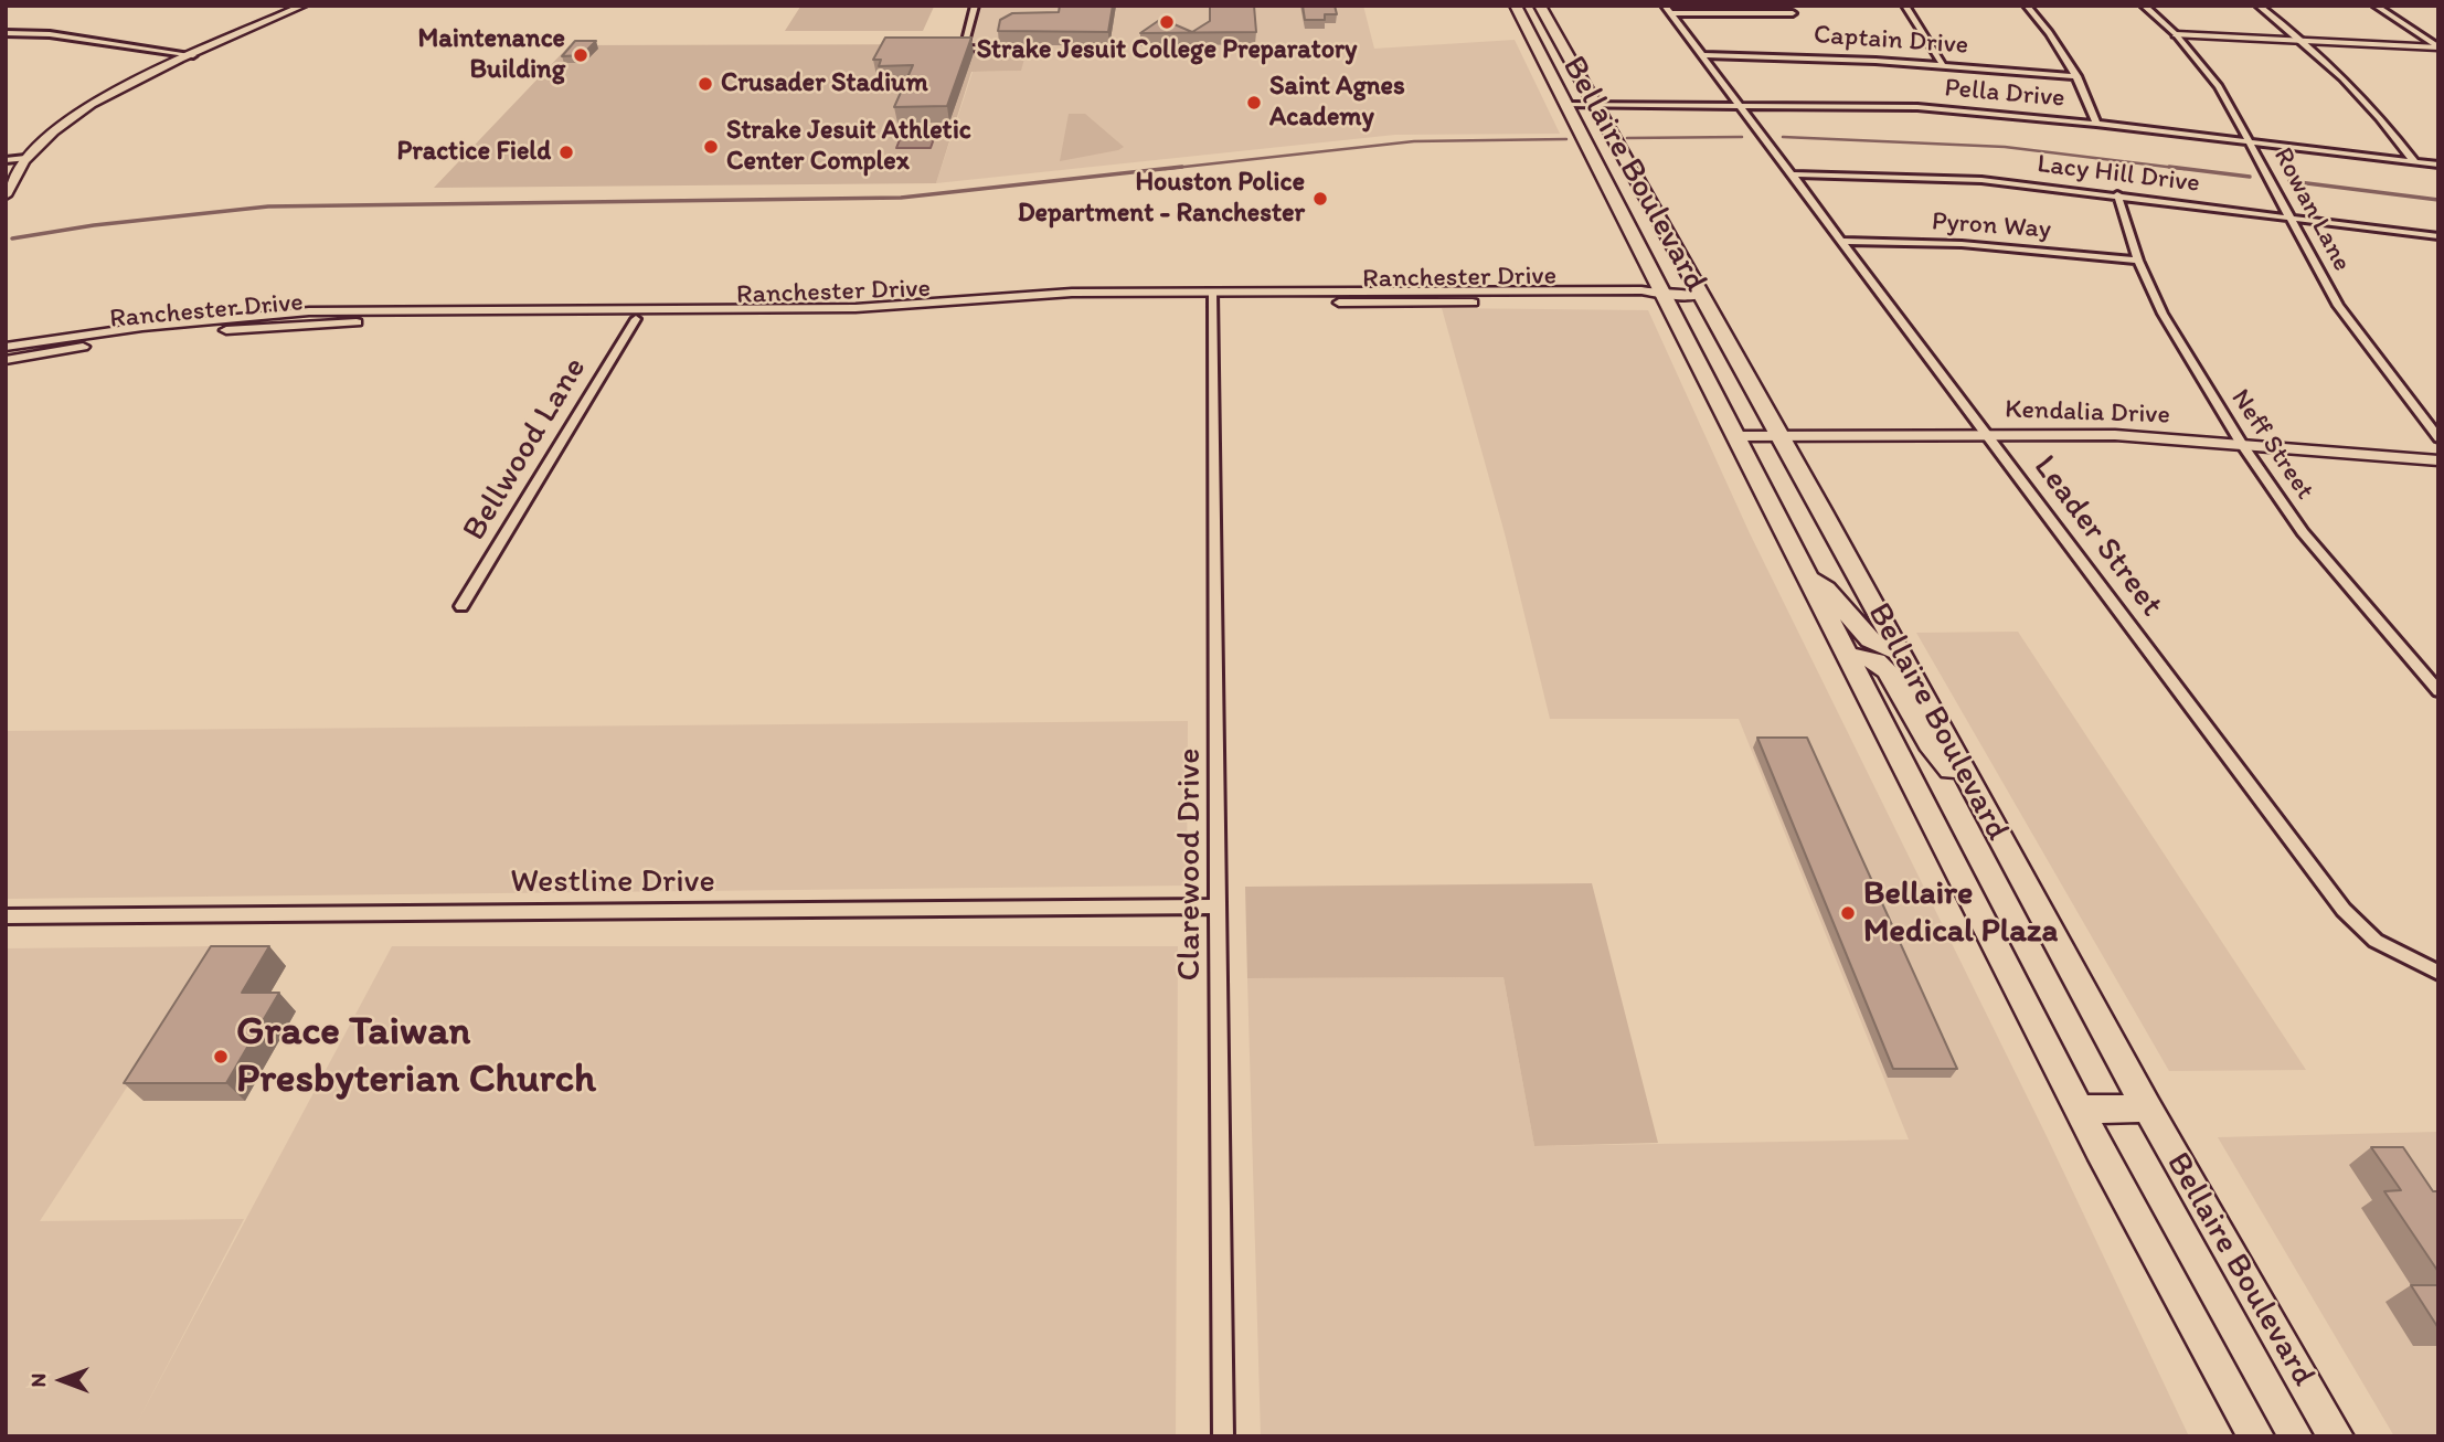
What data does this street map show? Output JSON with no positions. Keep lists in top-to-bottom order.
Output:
{
  "streets": {
    "main road": ["Bellaire Boulevard"],
    "street": [
      "Captain Drive",
      "Pella Drive",
      "Lacy Hill Drive",
      "Rowan Lane",
      "Pyron Way",
      "Ranchester Drive",
      "Kendalia Drive",
      "Neff Street",
      "Bellwood Lane",
      "Leader Street",
      "Clarewood Drive",
      "Westline Drive"
    ]
  },
  "crossings": [
    ["Captain Drive", "Leader Street"],
    ["Pella Drive", "Bellaire Boulevard"],
    ["Pella Drive", "Rowan Lane"],
    ["Pella Drive", "Leader Street"],
    ["Bellaire Boulevard", "Ranchester Drive"],
    ["Bellaire Boulevard", "Kendalia Drive"],
    ["Lacy Hill Drive", "Rowan Lane"],
    ["Lacy Hill Drive", "Neff Street"],
    ["Lacy Hill Drive", "Leader Street"],
    ["Pyron Way", "Neff Street"],
    ["Pyron Way", "Leader Street"],
    ["Ranchester Drive", "Bellwood Lane"],
    ["Ranchester Drive", "Clarewood Drive"],
    ["Kendalia Drive", "Neff Street"],
    ["Kendalia Drive", "Leader Street"],
    ["Clarewood Drive", "Westline Drive"]
  ],
  "places": [
    "Strake Jesuit College Preparatory",
    "Maintenance Building",
    "Crusader Stadium",
    "Saint Agnes Academy",
    "Strake Jesuit Athletic Center Complex",
    "Practice Field",
    "Houston Police Department - Ranchester",
    "Bellaire Medical Plaza",
    "Grace Taiwan Presbyterian Church"
  ],
  "north": "left"
}
